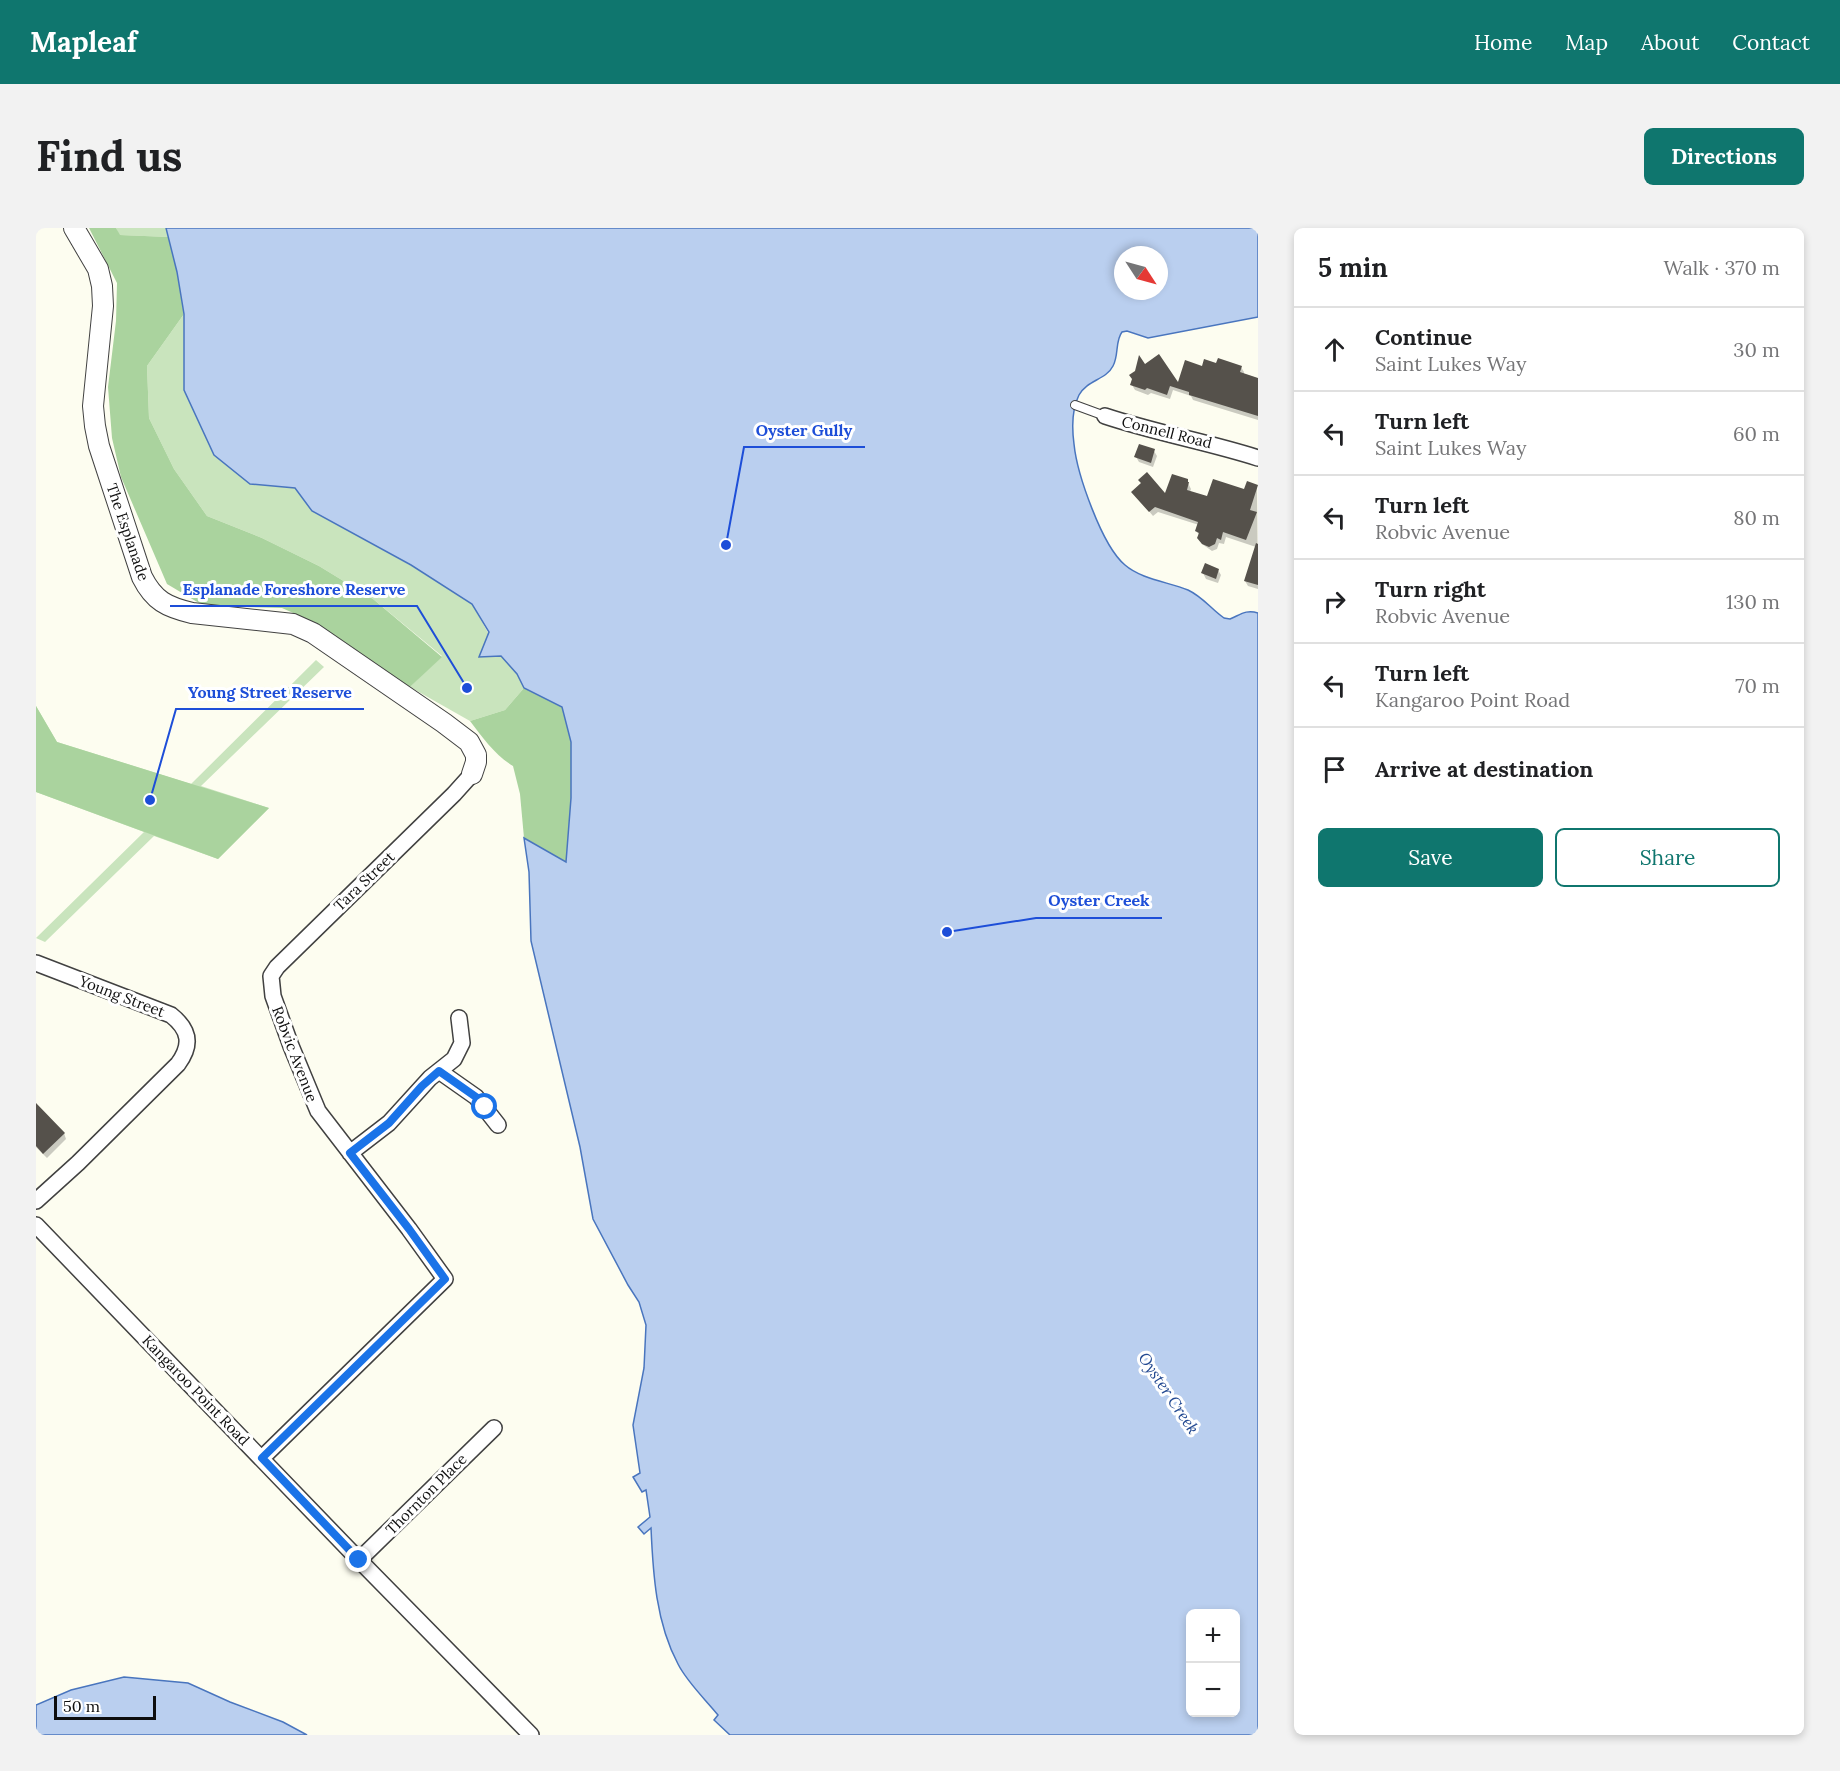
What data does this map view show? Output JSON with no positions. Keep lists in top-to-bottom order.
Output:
{
  "streets": {
    "street": [
      "Connell Road",
      "The Esplanade",
      "Tara Street",
      "Young Street",
      "Robvic Avenue",
      "Kangaroo Point Road",
      "Thornton Place"
    ]
  },
  "crossings": [
    ["The Esplanade", "Tara Street"],
    ["Tara Street", "Robvic Avenue"],
    ["Robvic Avenue", "Kangaroo Point Road"],
    ["Kangaroo Point Road", "Thornton Place"]
  ],
  "water": ["Oyster Creek"],
  "places": [
    "Oyster Gully",
    "Esplanade Foreshore Reserve",
    "Young Street Reserve",
    "Oyster Creek"
  ],
  "scale_bar": "50 m",
  "north": "bottom right",
  "page": {
    "header": "Mapleaf",
    "nav": [
      "Home",
      "Map",
      "About",
      "Contact"
    ],
    "buttons": [
      "Directions",
      ["Save", "Share"]
    ],
    "title": "Find us",
    "heading": ["5 min", "Walk · 370 m"],
    "list": [
      ["Continue", "Saint Lukes Way", "30 m"],
      ["Turn left", "Saint Lukes Way", "60 m"],
      ["Turn left", "Robvic Avenue", "80 m"],
      ["Turn right", "Robvic Avenue", "130 m"],
      ["Turn left", "Kangaroo Point Road", "70 m"],
      "Arrive at destination"
    ],
    "map_buttons": ["+", "−"],
    "scale": "50 m"
  }
}
